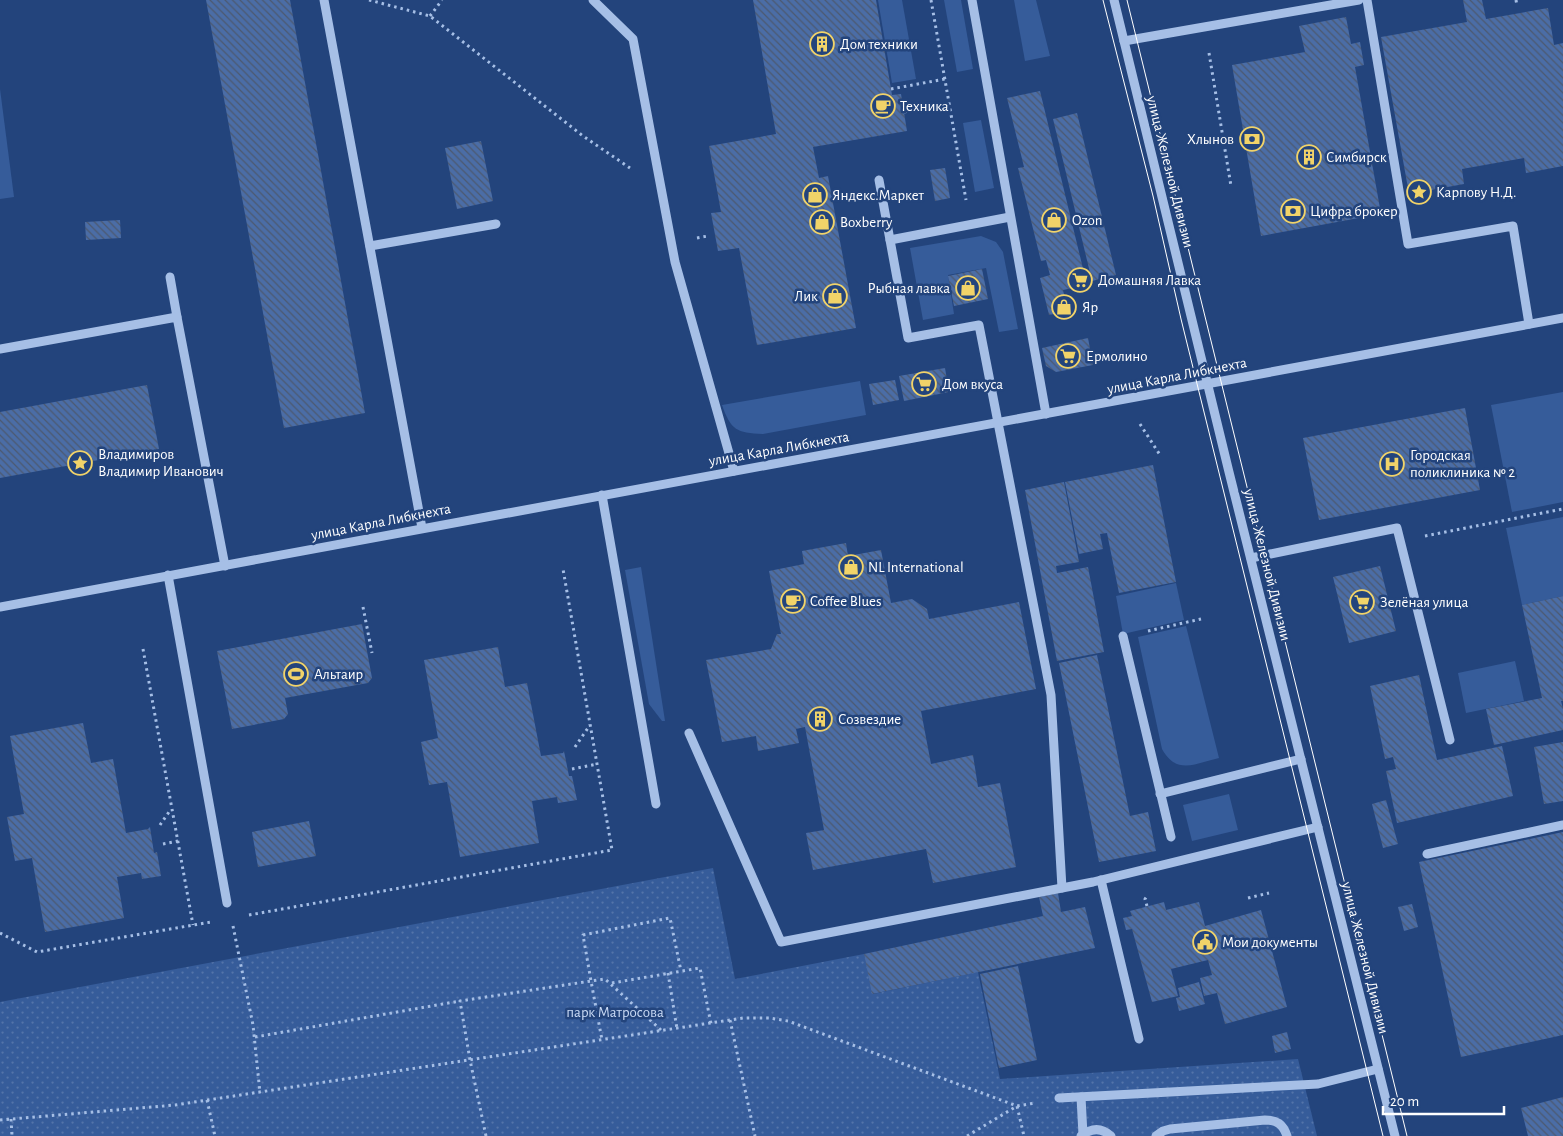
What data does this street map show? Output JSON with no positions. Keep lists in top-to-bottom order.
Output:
{
  "streets": {
    "street": ["улица Железной Дивизии", "улица Карла Либкнехта"]
  },
  "crossings": [
    ["улица Железной Дивизии", "улица Карла Либкнехта"]
  ],
  "parks": ["парк Матросова"],
  "places": {
    "building": ["Дом техники", "Симбирск", "Созвездие"],
    "cafe": ["Техника", "Coffee Blues"],
    "bank": ["Хлынов", "Цифра брокер"],
    "place": ["Карпову Н.Д.", "Владимиров Владимир Иванович"],
    "shop": [
      "Яндекс.Маркет",
      "Ozon",
      "Boxberry",
      "Рыбная лавка",
      "Лик",
      "Яр",
      "NL International"
    ],
    "supermarket": [
      "Домашняя Лавка",
      "Ермолино",
      "Дом вкуса",
      "Зелёная улица"
    ],
    "hospital": ["Городская поликлиника № 2"],
    "sports": ["Альтаир"],
    "public building": ["Мои документы"]
  },
  "scale_bar": "20 m"
}
